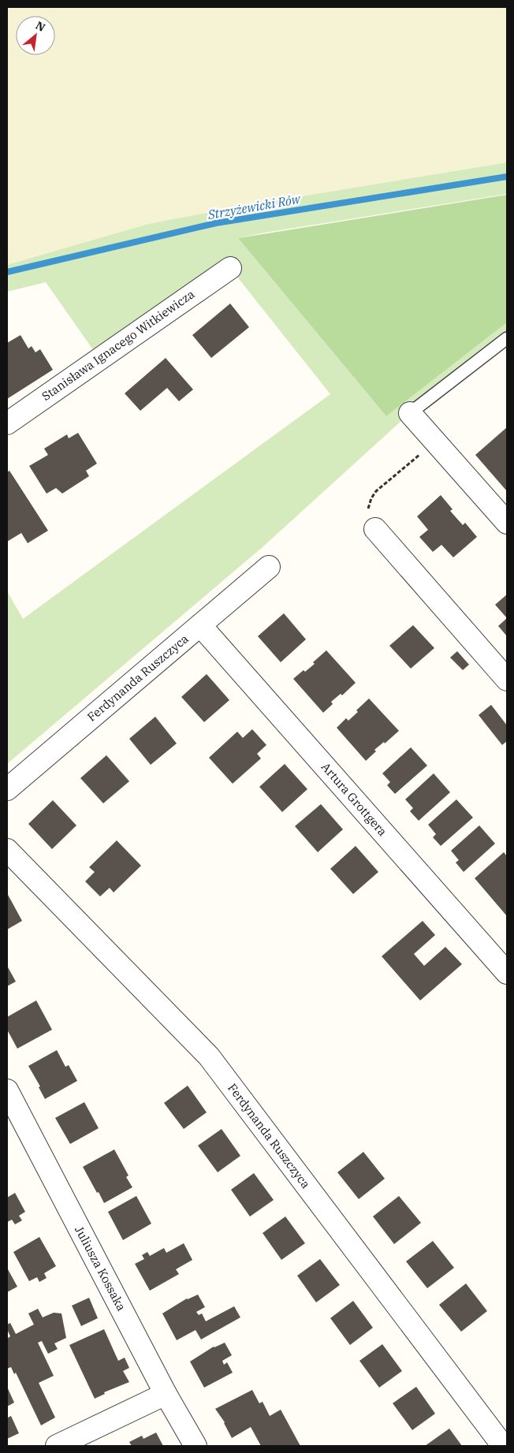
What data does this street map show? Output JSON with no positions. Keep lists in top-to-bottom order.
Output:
{
  "streets": {
    "street": [
      "Stanisława Ignacego Witkiewicza",
      "Ferdynanda Ruszczyca",
      "Artura Grottgera",
      "Juliusza Kossaka"
    ]
  },
  "crossings": [
    ["Ferdynanda Ruszczyca", "Artura Grottgera"]
  ],
  "water": ["Strzyżewicki Rów"],
  "north": "top right"
}
